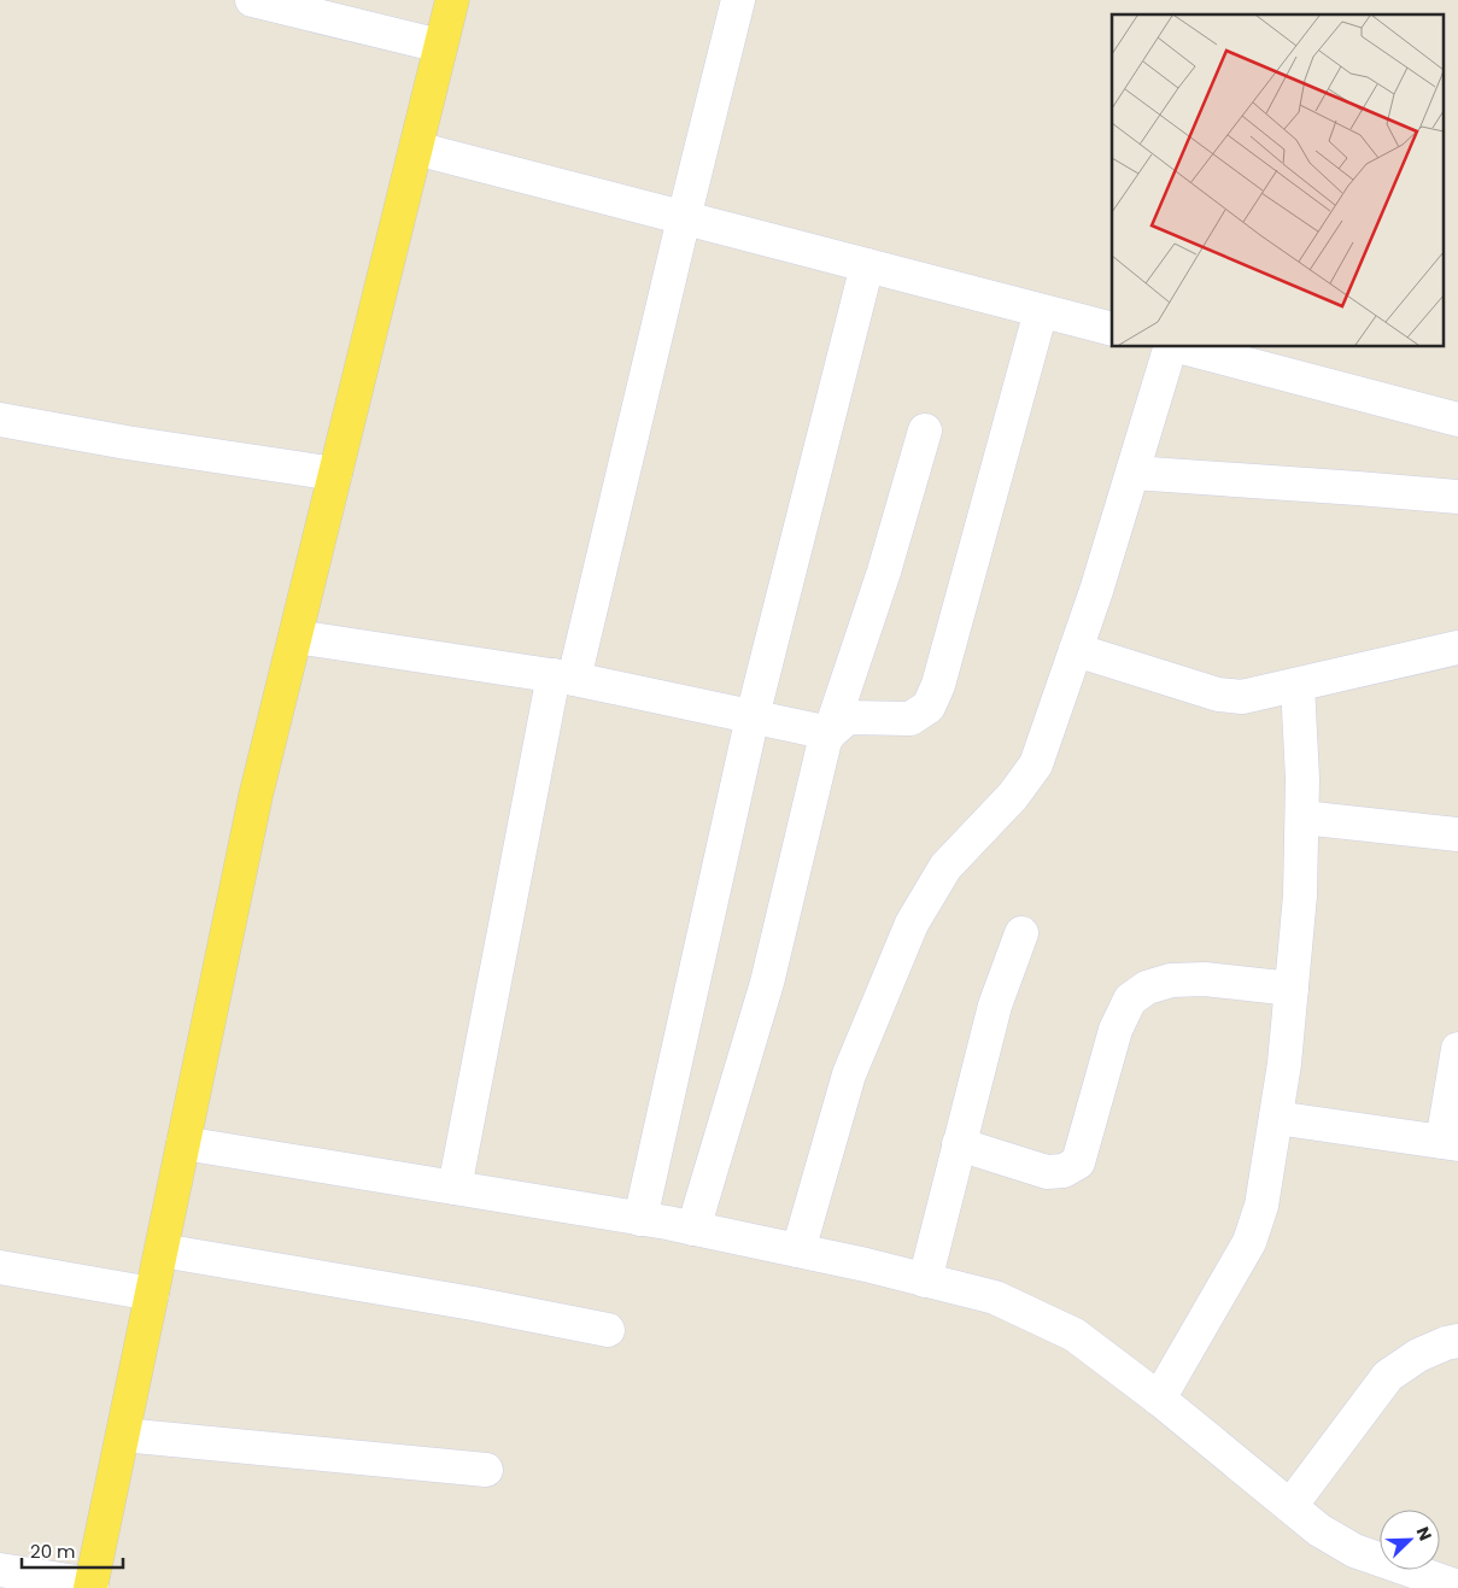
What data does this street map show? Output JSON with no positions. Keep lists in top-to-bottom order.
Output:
{
  "scale_bar": "20 m",
  "north": "top right"
}
